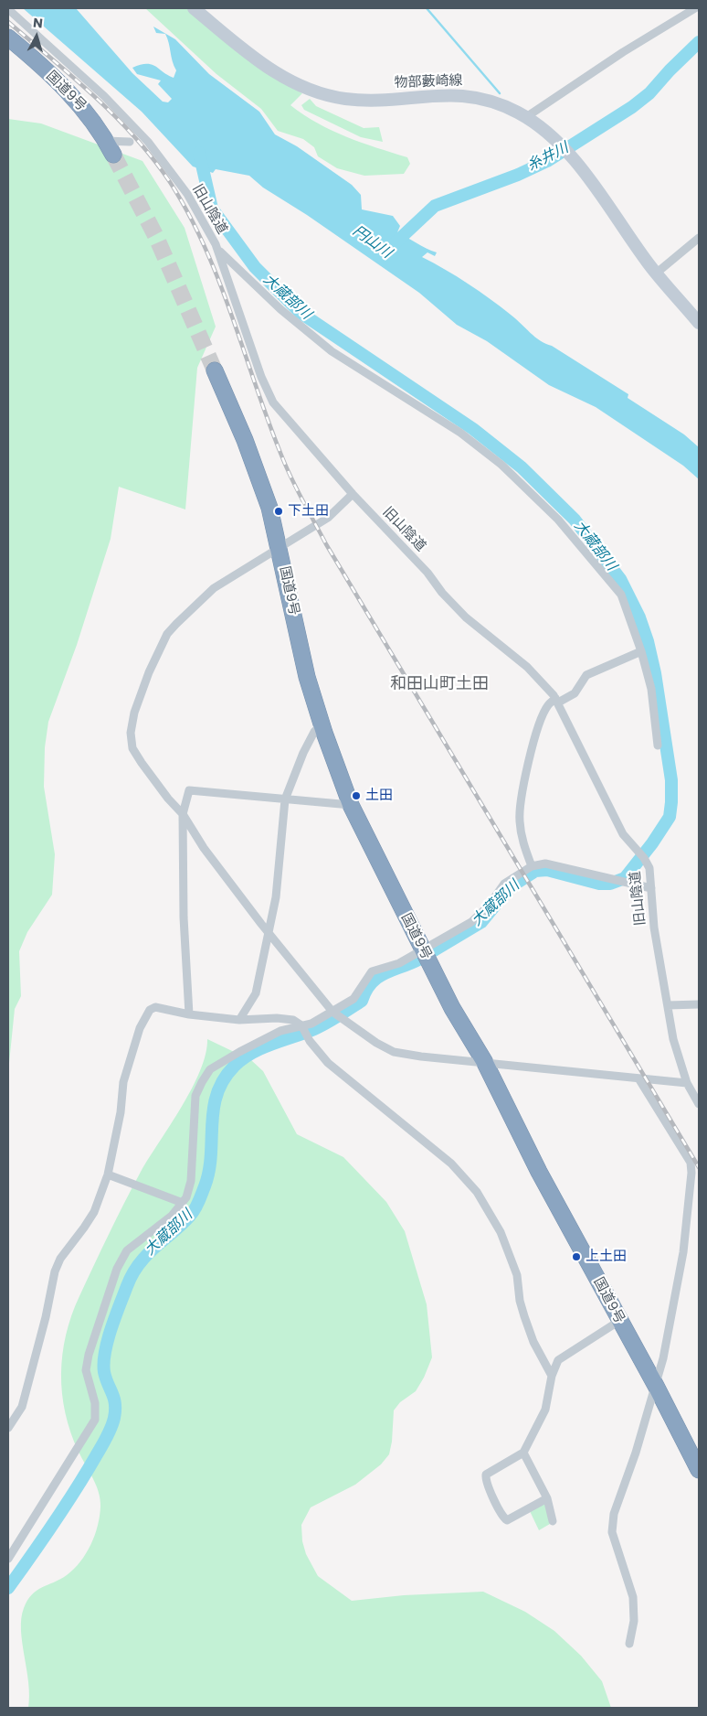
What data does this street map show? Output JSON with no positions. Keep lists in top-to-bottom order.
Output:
{
  "streets": {
    "highway": ["国道9号"],
    "main road": ["物部藪崎線"],
    "street": ["旧山陰道"]
  },
  "districts": ["和田山町土田"],
  "water": ["糸井川", "円山川", "大蔵部川"],
  "places": ["下土田", "土田", "上土田"],
  "north": "top"
}
